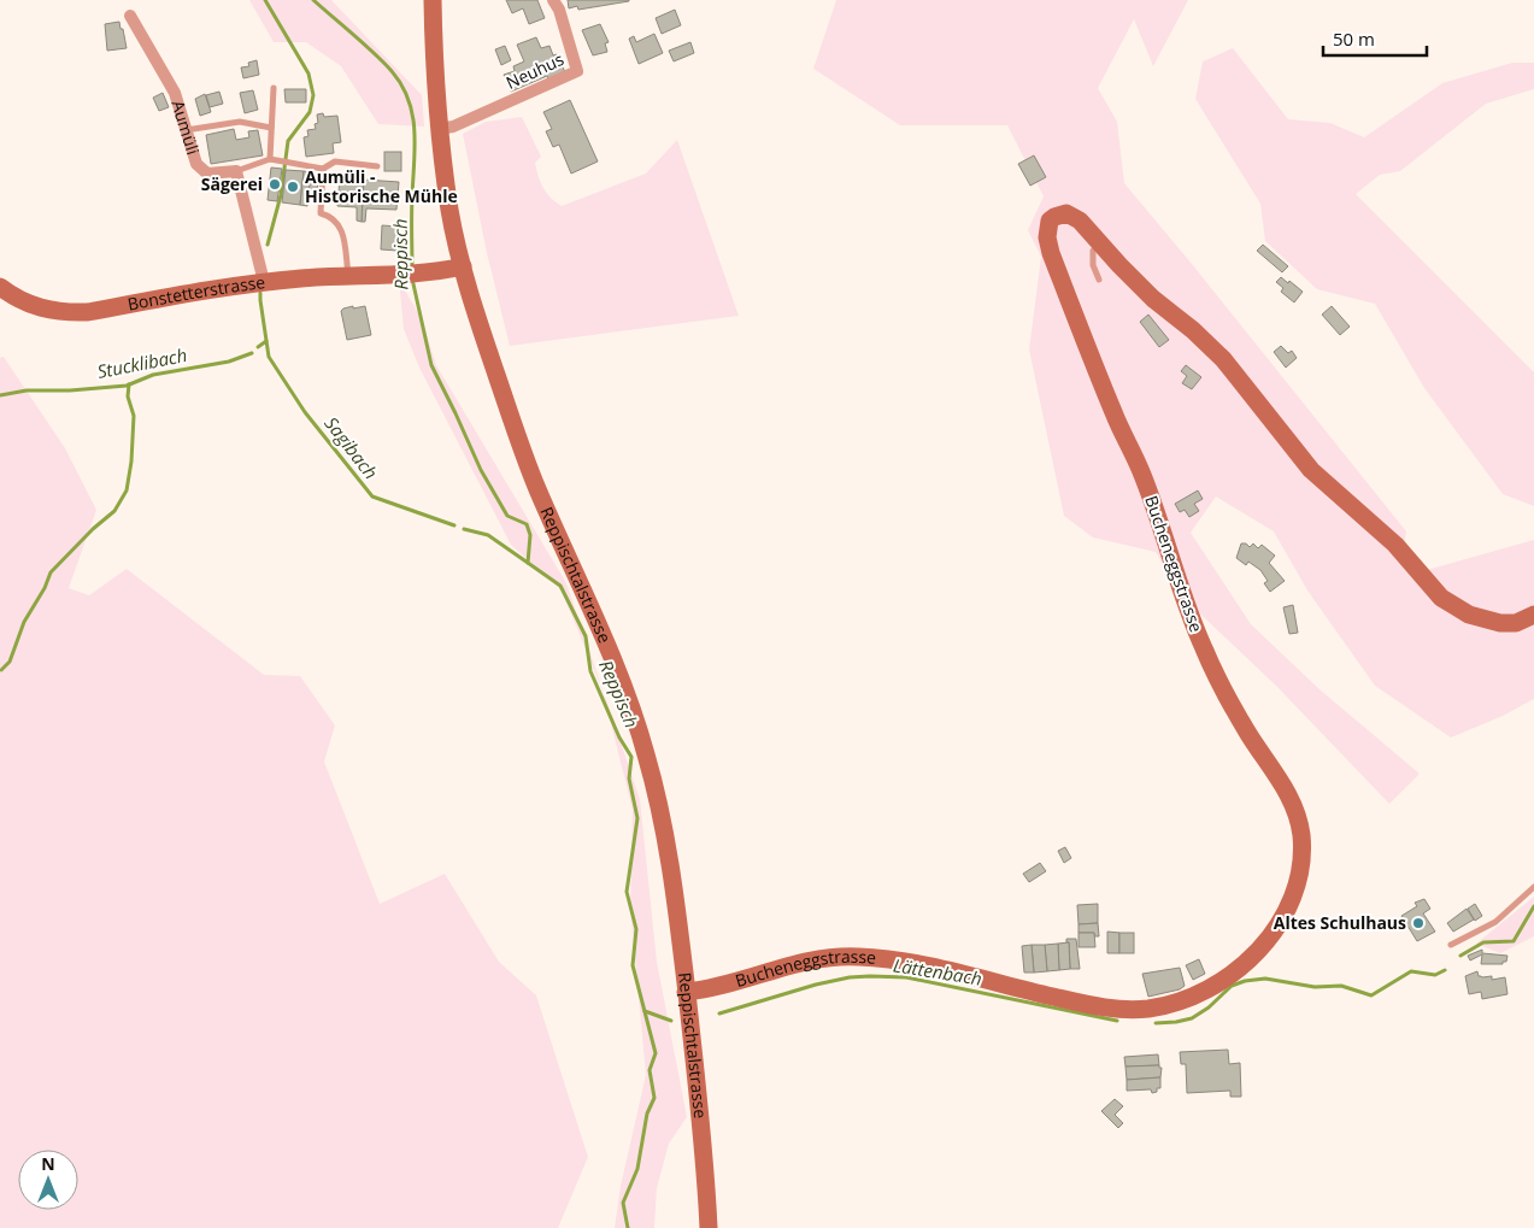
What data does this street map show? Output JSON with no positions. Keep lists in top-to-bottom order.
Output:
{
  "streets": {
    "street": [
      "Neuhus",
      "Aumüli",
      "Bonstetterstrasse",
      "Bucheneggstrasse",
      "Reppischtalstrasse"
    ]
  },
  "crossings": [
    ["Neuhus", "Reppischtalstrasse"],
    ["Bonstetterstrasse", "Reppischtalstrasse"],
    ["Bucheneggstrasse", "Reppischtalstrasse"]
  ],
  "water": [
    "Reppisch",
    "Stucklibach",
    "Sagibach",
    "Lättenbach"
  ],
  "places": ["Sägerei", "Aumüli - Historische Mühle", "Altes Schulhaus"],
  "scale_bar": "50 m",
  "north": "top"
}
